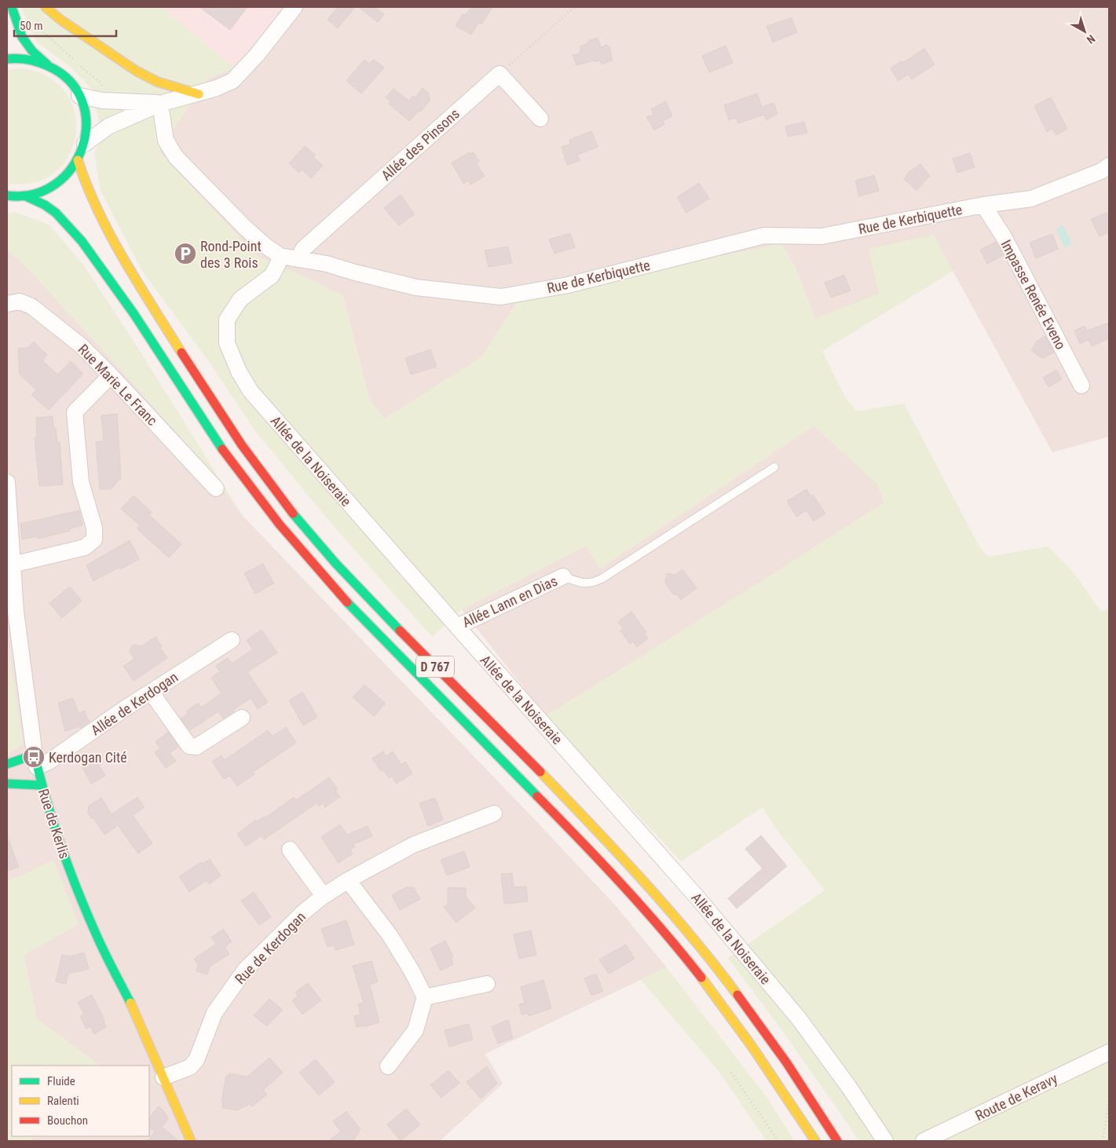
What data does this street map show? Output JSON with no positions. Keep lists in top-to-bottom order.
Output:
{
  "streets": {
    "main road": ["D 767", "Rue de Kerlis"],
    "street": [
      "Allée des Pinsons",
      "Rue de Kerbiquette",
      "Impasse Renée Eveno",
      "Rue Marie Le Franc",
      "Allée de la Noiseraie",
      "Allée Lann en Dias",
      "Allée de Kerdogan",
      "Rue de Kerdogan",
      "Route de Keravy"
    ]
  },
  "crossings": [
    ["Allée des Pinsons", "Rue de Kerbiquette"],
    ["Rue de Kerbiquette", "Impasse Renée Eveno"],
    ["Rue de Kerbiquette", "Allée de la Noiseraie"],
    ["Allée de la Noiseraie", "Allée Lann en Dias"],
    ["Allée de Kerdogan", "Rue de Kerlis"],
    ["Rue de Kerlis", "Rue de Kerdogan"]
  ],
  "places": {
    "parking": ["Rond-Point des 3 Rois"],
    "bus stop": ["Kerdogan Cité"]
  },
  "legend": ["Fluide", "Ralenti", "Bouchon"],
  "scale_bar": "50 m",
  "north": "bottom right"
}
